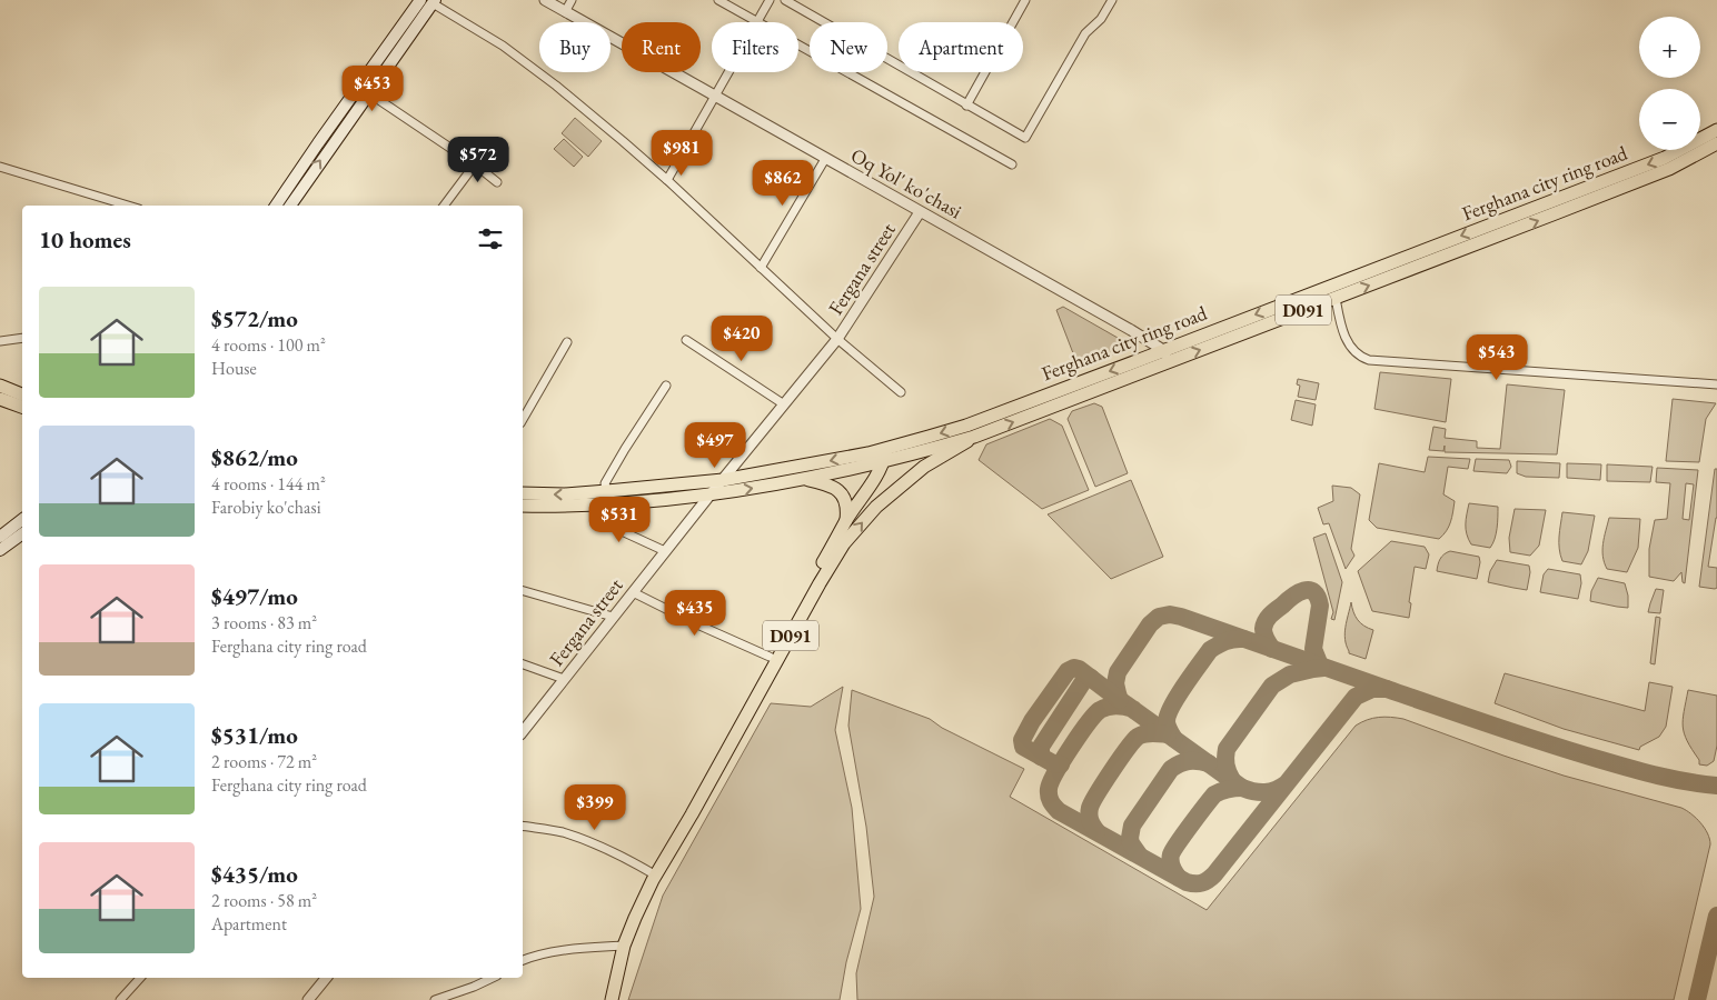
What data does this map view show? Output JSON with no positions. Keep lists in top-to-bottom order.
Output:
{
  "streets": {
    "main road": ["Ferghana city ring road", "D091"],
    "street": ["Oq Yol' ko'chasi", "Fergana street"]
  },
  "crossings": [
    ["Oq Yol' ko'chasi", "Ferghana city ring road"],
    ["Oq Yol' ko'chasi", "Fergana street"],
    ["Ferghana city ring road", "Fergana street"],
    ["Ferghana city ring road", "D091"]
  ],
  "page": {
    "map_buttons": ["+", "−"],
    "chip": [
      "Buy",
      "Rent",
      "Filters",
      "New",
      "Apartment"
    ],
    "price": [
      "$453",
      "$981",
      "$572",
      "$862",
      "$420",
      "$543",
      "$497",
      "$531",
      "$435",
      "$399"
    ],
    "heading": "10 homes",
    "list": [
      {
        "name": "$572/mo",
        "note": "4 rooms · 100 m² · House"
      },
      {
        "name": "$862/mo",
        "note": "4 rooms · 144 m² · Farobiy ko'chasi"
      },
      {
        "name": "$497/mo",
        "note": "3 rooms · 83 m² · Ferghana city ring road"
      },
      {
        "name": "$531/mo",
        "note": "2 rooms · 72 m² · Ferghana city ring road"
      },
      {
        "name": "$435/mo",
        "note": "2 rooms · 58 m² · Apartment"
      }
    ]
  }
}
